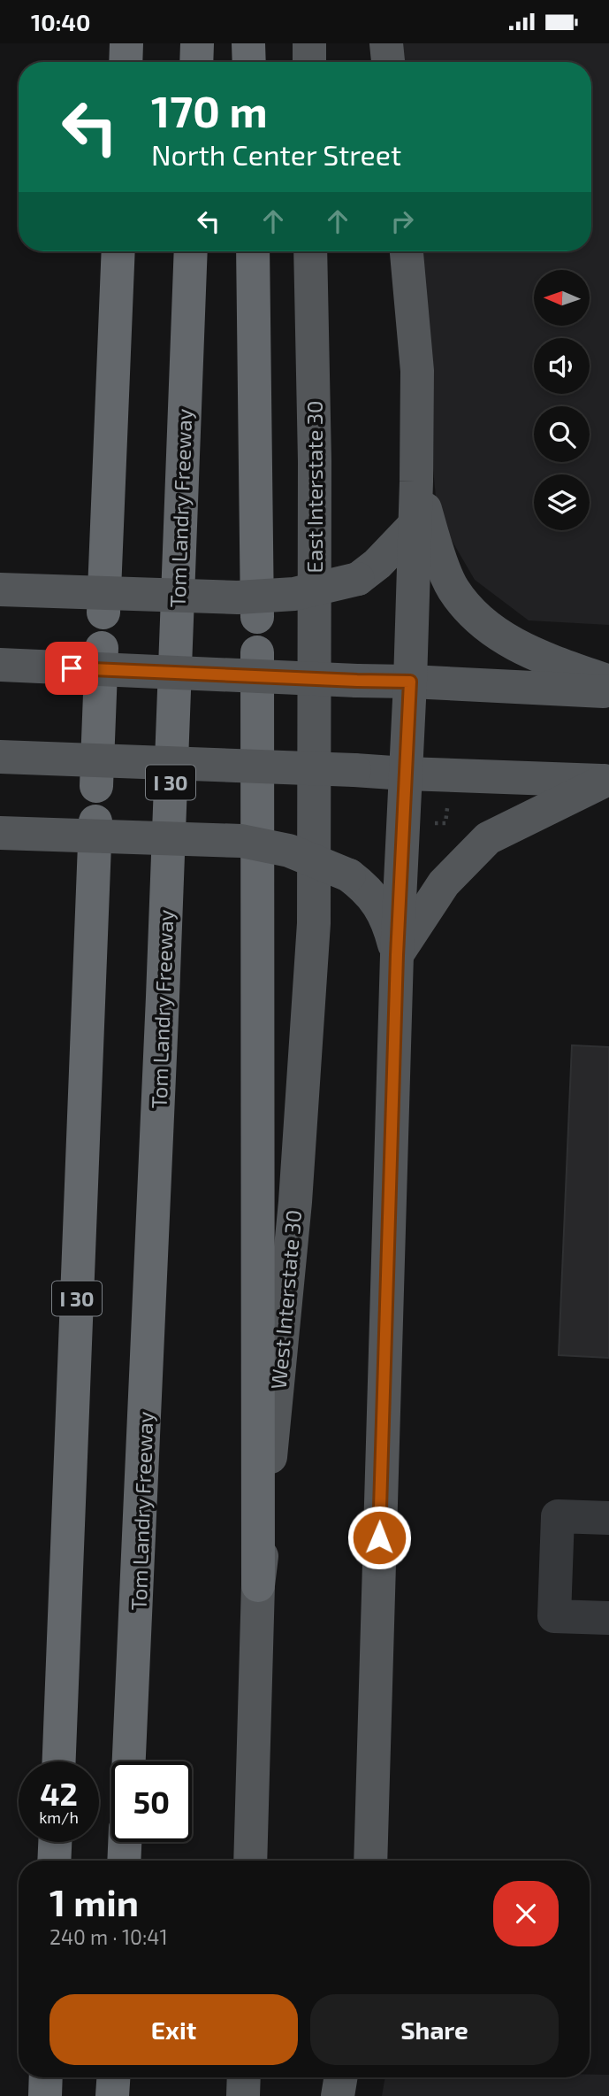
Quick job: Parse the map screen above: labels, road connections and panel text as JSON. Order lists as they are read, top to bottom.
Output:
{
  "streets": {
    "highway": ["Tom Landry Freeway", "I 30"],
    "main road": ["East Interstate 30", "West Interstate 30"]
  },
  "crossings": [
    ["East Interstate 30", "West Interstate 30"]
  ],
  "north": "left",
  "page": {
    "status": "10:40",
    "turn": ["170 m", "North Center Street"],
    "speed": "42 km/h",
    "limit": "50",
    "heading": ["1 min", "240 m · 10:41"],
    "buttons": ["Exit", "Share"]
  }
}
